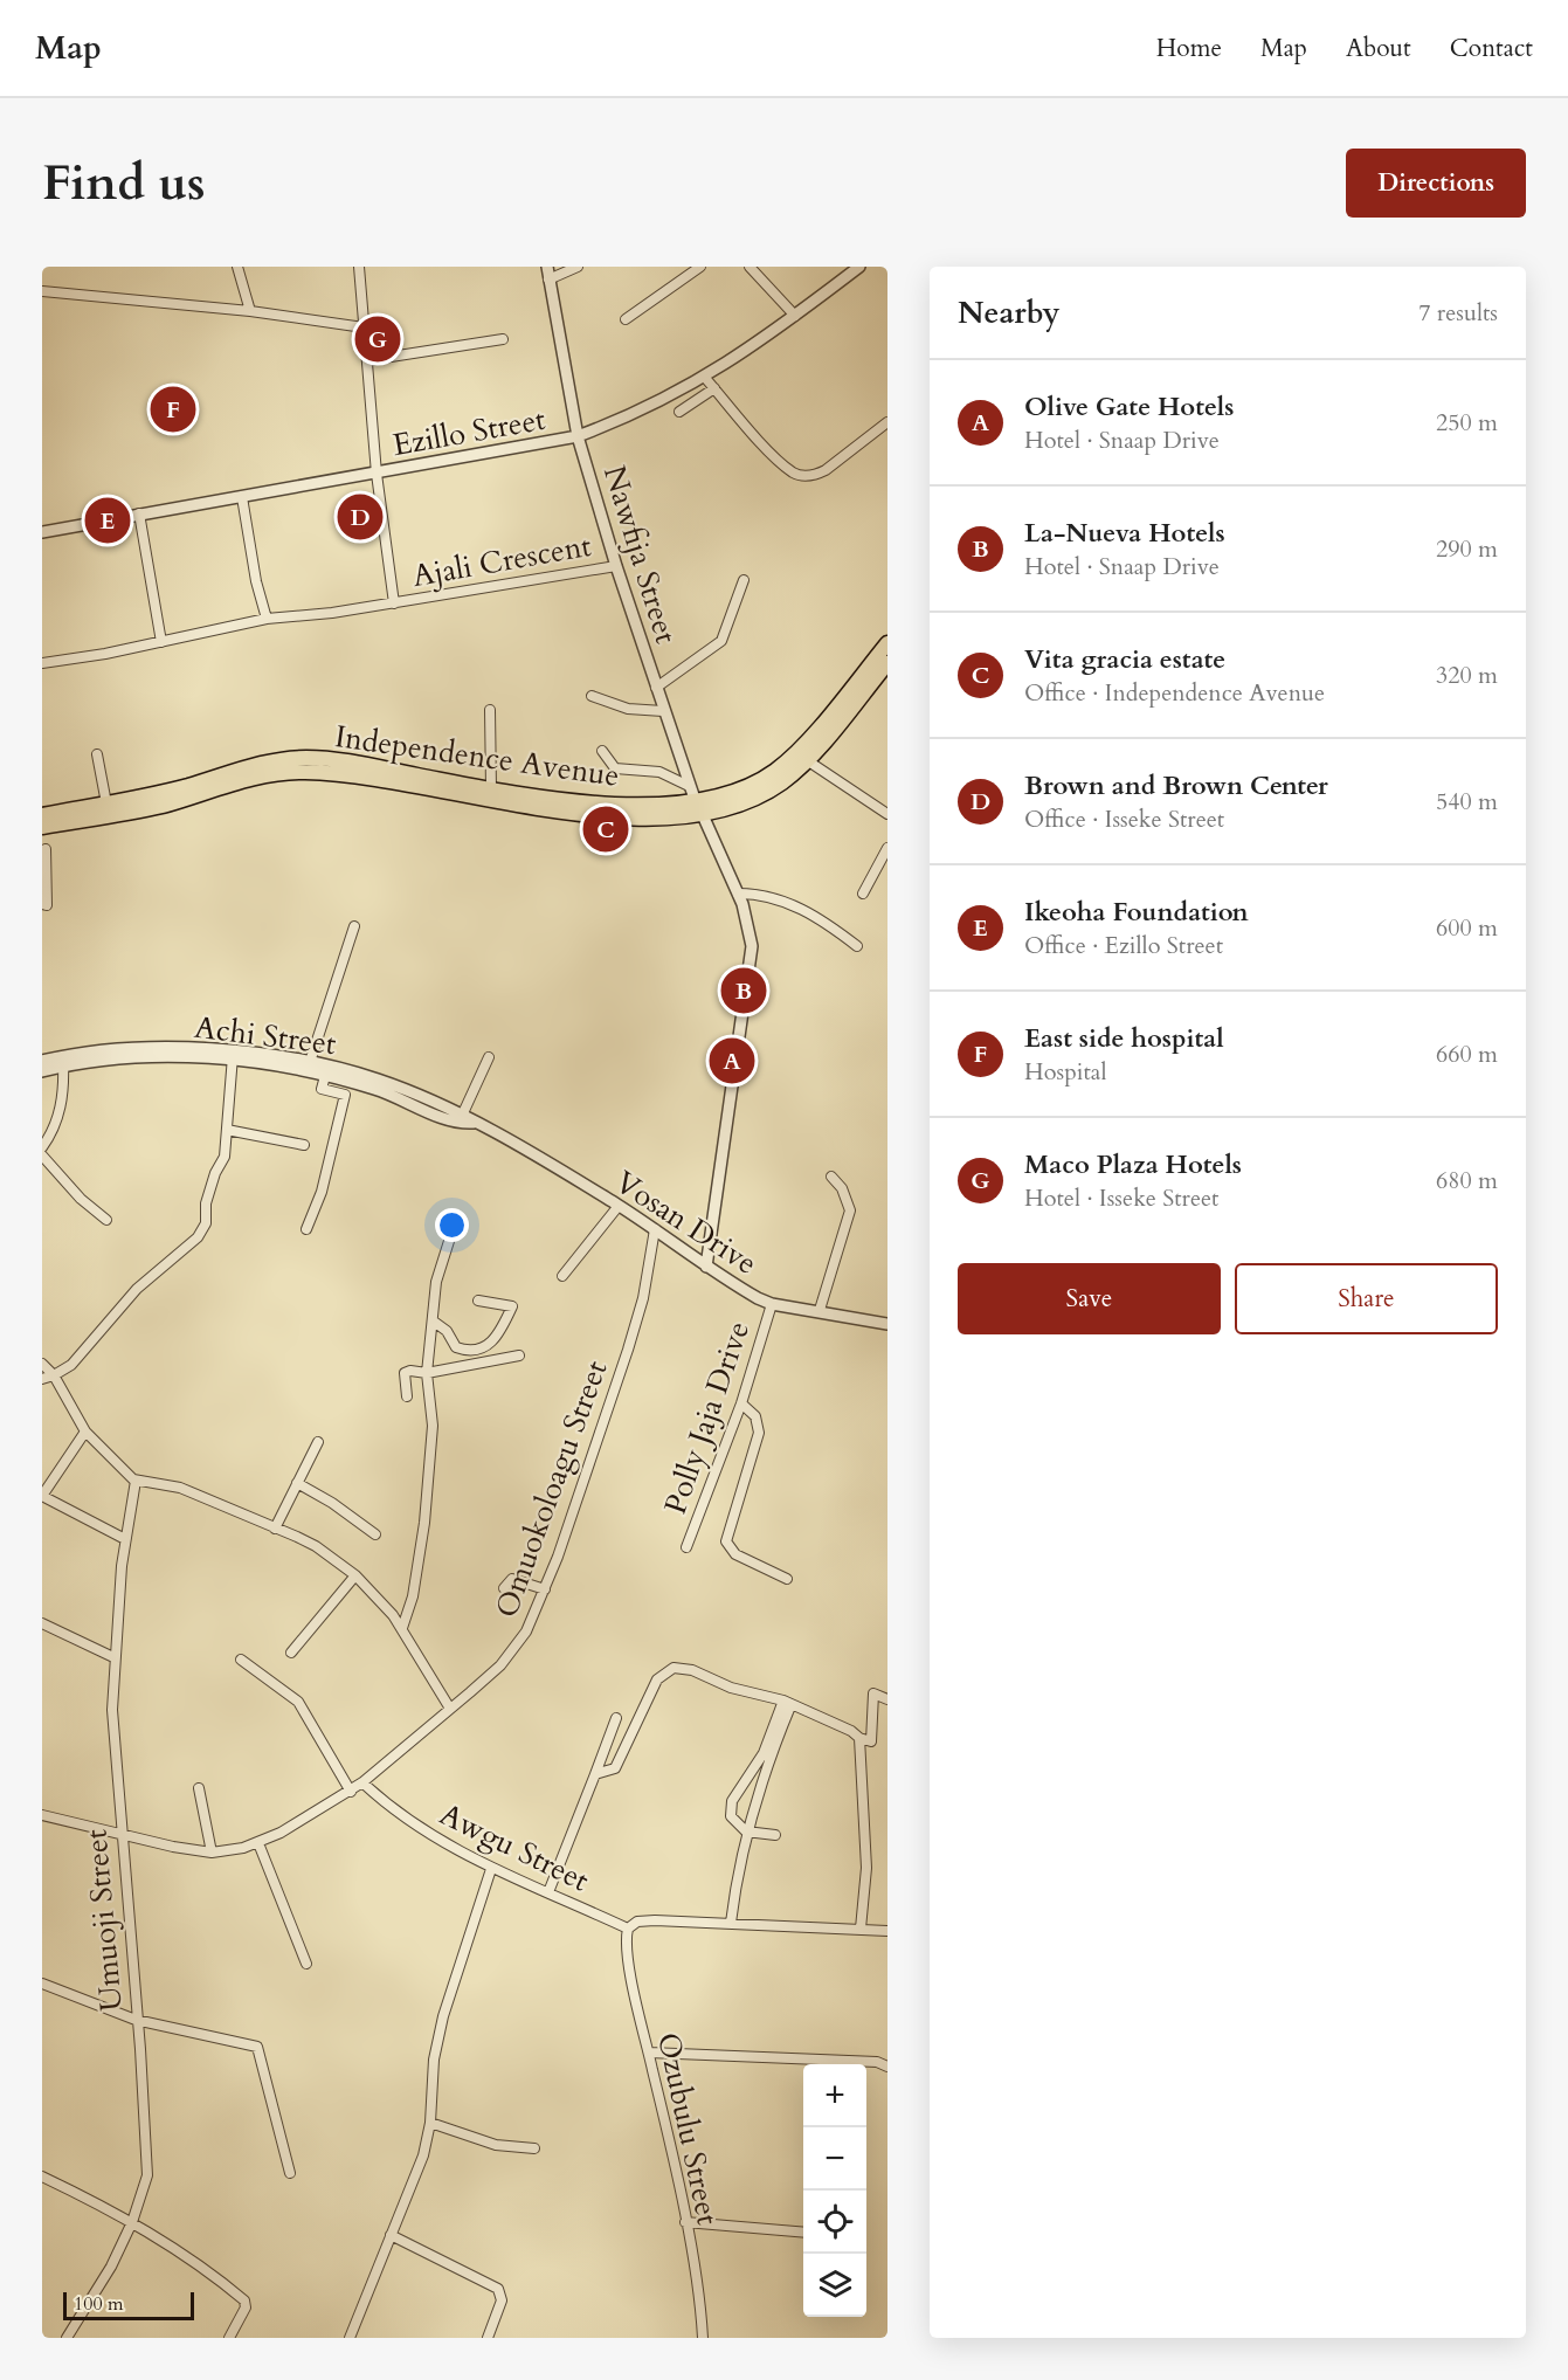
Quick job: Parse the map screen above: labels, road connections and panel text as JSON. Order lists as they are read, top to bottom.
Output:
{
  "streets": {
    "main road": ["Independence Avenue"],
    "street": [
      "Ezillo Street",
      "Nawfija Street",
      "Ajali Crescent",
      "Achi Street",
      "Vosan Drive",
      "Polly Jaja Drive",
      "Omuokoloagu Street",
      "Awgu Street",
      "Umuoji Street",
      "Ozubulu Street"
    ]
  },
  "crossings": [
    ["Ezillo Street", "Nawfija Street"],
    ["Nawfija Street", "Ajali Crescent"],
    ["Nawfija Street", "Independence Avenue"],
    ["Nawfija Street", "Vosan Drive"],
    ["Achi Street", "Vosan Drive"],
    ["Vosan Drive", "Polly Jaja Drive"],
    ["Vosan Drive", "Omuokoloagu Street"],
    ["Omuokoloagu Street", "Awgu Street"],
    ["Awgu Street", "Ozubulu Street"]
  ],
  "scale_bar": "100 m",
  "page": {
    "header": "Map",
    "nav": [
      "Home",
      "Map",
      "About",
      "Contact"
    ],
    "buttons": [
      "Directions",
      ["Save", "Share"]
    ],
    "title": "Find us",
    "heading": ["Nearby", "7 results"],
    "pins": [
      "G",
      "F",
      "D",
      "E",
      "C",
      "B",
      "A"
    ],
    "list": [
      {
        "mark": "A",
        "name": "Olive Gate Hotels",
        "note": "Hotel · Snaap Drive",
        "value": "250 m"
      },
      {
        "mark": "B",
        "name": "La-Nueva Hotels",
        "note": "Hotel · Snaap Drive",
        "value": "290 m"
      },
      {
        "mark": "C",
        "name": "Vita gracia estate",
        "note": "Office · Independence Avenue",
        "value": "320 m"
      },
      {
        "mark": "D",
        "name": "Brown and Brown Center",
        "note": "Office · Isseke Street",
        "value": "540 m"
      },
      {
        "mark": "E",
        "name": "Ikeoha Foundation",
        "note": "Office · Ezillo Street",
        "value": "600 m"
      },
      {
        "mark": "F",
        "name": "East side hospital",
        "note": "Hospital",
        "value": "660 m"
      },
      {
        "mark": "G",
        "name": "Maco Plaza Hotels",
        "note": "Hotel · Isseke Street",
        "value": "680 m"
      }
    ],
    "map_buttons": ["+", "−"],
    "scale": "100 m"
  }
}
